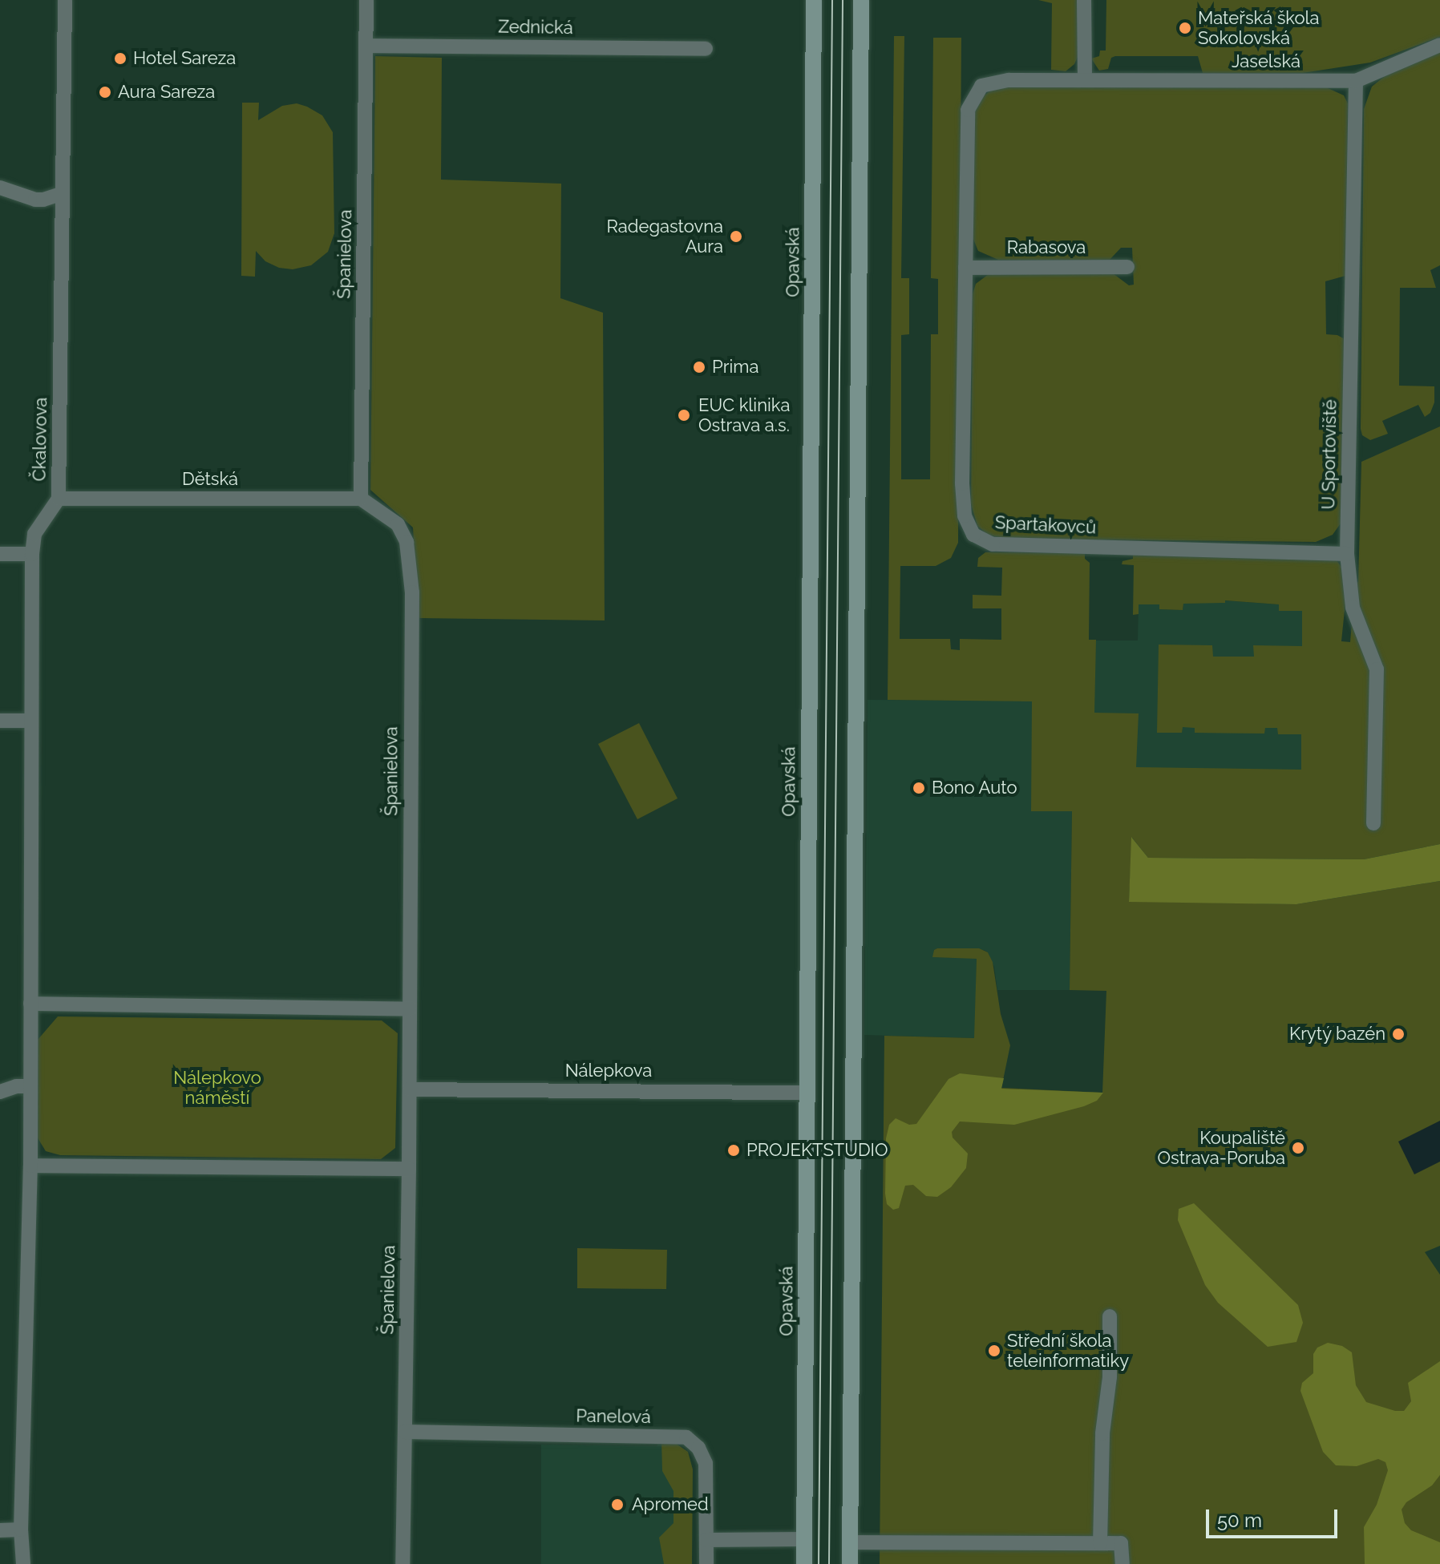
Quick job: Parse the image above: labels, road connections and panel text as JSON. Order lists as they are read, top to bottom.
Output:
{
  "streets": {
    "main road": ["Opavská"],
    "street": [
      "Zednická",
      "Jaselská",
      "Rabasova",
      "Španielova",
      "Čkalovova",
      "U Sportoviště",
      "Dětská",
      "Spartakovců",
      "Nálepkova",
      "Panelová"
    ]
  },
  "crossings": [
    ["Zednická", "Španielova"],
    ["Jaselská", "Rabasova"],
    ["Jaselská", "U Sportoviště"],
    ["Jaselská", "Spartakovců"],
    ["Rabasova", "Spartakovců"],
    ["Španielova", "Dětská"],
    ["Španielova", "Nálepkova"],
    ["Španielova", "Panelová"],
    ["Opavská", "Nálepkova"],
    ["Čkalovova", "Dětská"],
    ["U Sportoviště", "Spartakovců"]
  ],
  "parks": ["Nálepkovo náměstí"],
  "places": [
    "Mateřská škola Sokolovská",
    "Hotel Sareza",
    "Aura Sareza",
    "Radegastovna Aura",
    "Prima",
    "EUC klinika Ostrava a.s.",
    "Bono Auto",
    "Krytý bazén",
    "Koupaliště Ostrava-Poruba",
    "PROJEKTSTUDIO",
    "Střední škola teleinformatiky",
    "Apromed"
  ],
  "scale_bar": "50 m"
}
